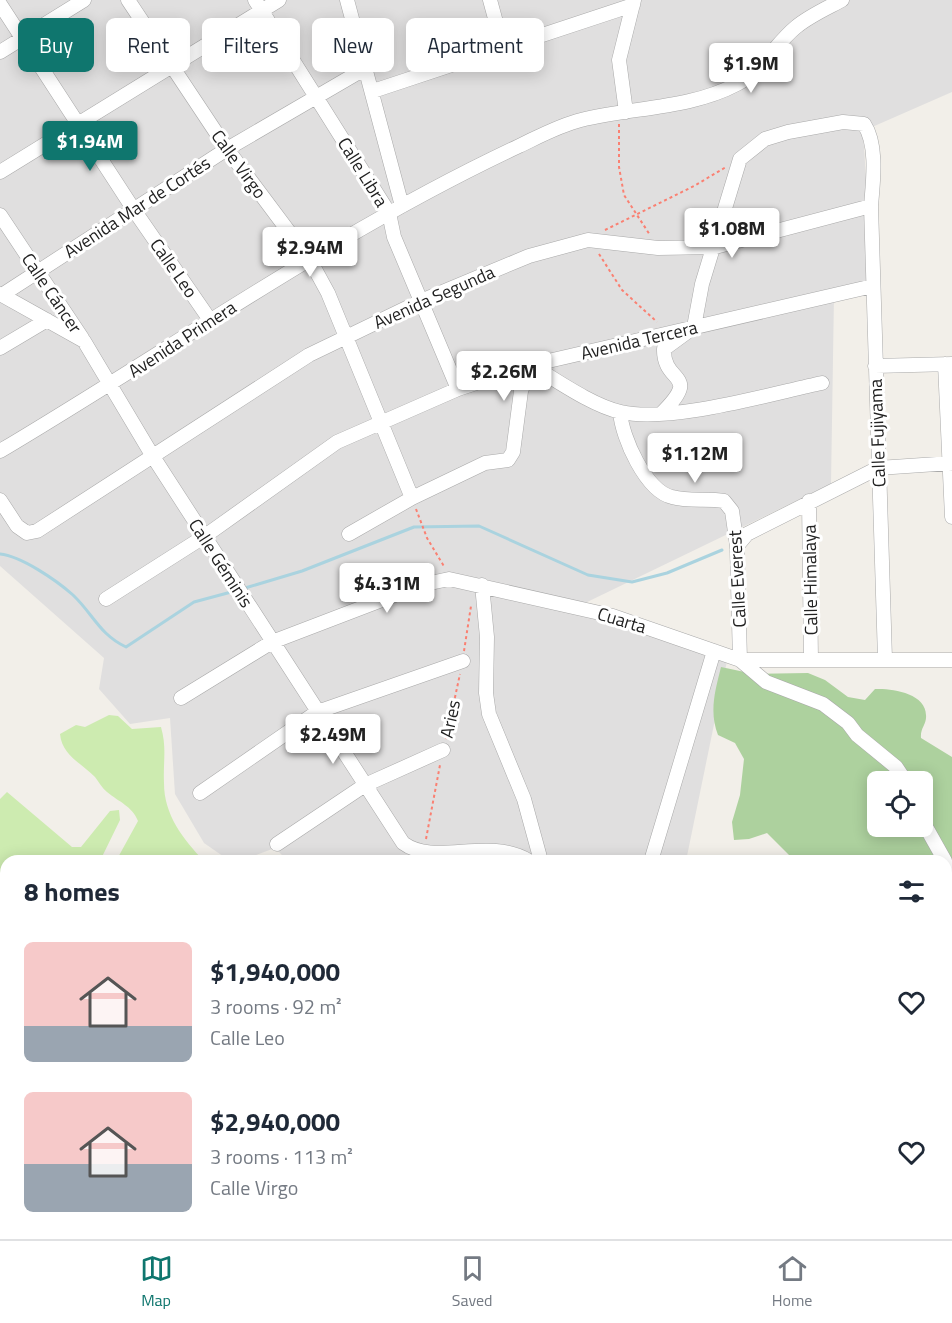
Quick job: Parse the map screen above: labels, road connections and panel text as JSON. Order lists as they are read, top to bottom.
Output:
{
  "streets": {
    "street": [
      "Calle Virgo",
      "Calle Libra",
      "Avenida Mar de Cortés",
      "Calle Leo",
      "Calle Cáncer",
      "Avenida Segunda",
      "Avenida Primera",
      "Avenida Tercera",
      "Calle Fujiyama",
      "Calle Géminis",
      "Calle Everest",
      "Calle Himalaya",
      "Cuarta"
    ],
    "path": ["Aries"]
  },
  "crossings": [
    ["Calle Virgo", "Avenida Mar de Cortés"],
    ["Calle Virgo", "Avenida Segunda"],
    ["Calle Virgo", "Avenida Primera"],
    ["Calle Virgo", "Avenida Tercera"],
    ["Calle Libra", "Avenida Mar de Cortés"],
    ["Calle Libra", "Avenida Segunda"],
    ["Calle Libra", "Avenida Primera"],
    ["Calle Libra", "Avenida Tercera"],
    ["Avenida Mar de Cortés", "Calle Leo"],
    ["Avenida Mar de Cortés", "Calle Cáncer"],
    ["Avenida Mar de Cortés", "Calle Géminis"],
    ["Calle Leo", "Avenida Primera"],
    ["Calle Cáncer", "Calle Géminis"],
    ["Avenida Segunda", "Calle Fujiyama"],
    ["Avenida Segunda", "Calle Géminis"],
    ["Avenida Primera", "Calle Géminis"],
    ["Avenida Tercera", "Calle Fujiyama"],
    ["Avenida Tercera", "Calle Géminis"],
    ["Calle Géminis", "Aries"],
    ["Calle Everest", "Cuarta"]
  ],
  "page": {
    "chip": [
      "Buy",
      "Rent",
      "Filters",
      "New",
      "Apartment"
    ],
    "price": [
      "$1.9M",
      "$1.94M",
      "$1.08M",
      "$2.94M",
      "$2.26M",
      "$1.12M",
      "$4.31M",
      "$2.49M"
    ],
    "heading": "8 homes",
    "list": [
      {
        "name": "$1,940,000",
        "note": "3 rooms · 92 m² · Calle Leo"
      },
      {
        "name": "$2,940,000",
        "note": "3 rooms · 113 m² · Calle Virgo"
      }
    ],
    "tabs": ["Map", "Saved", "Home"]
  }
}
